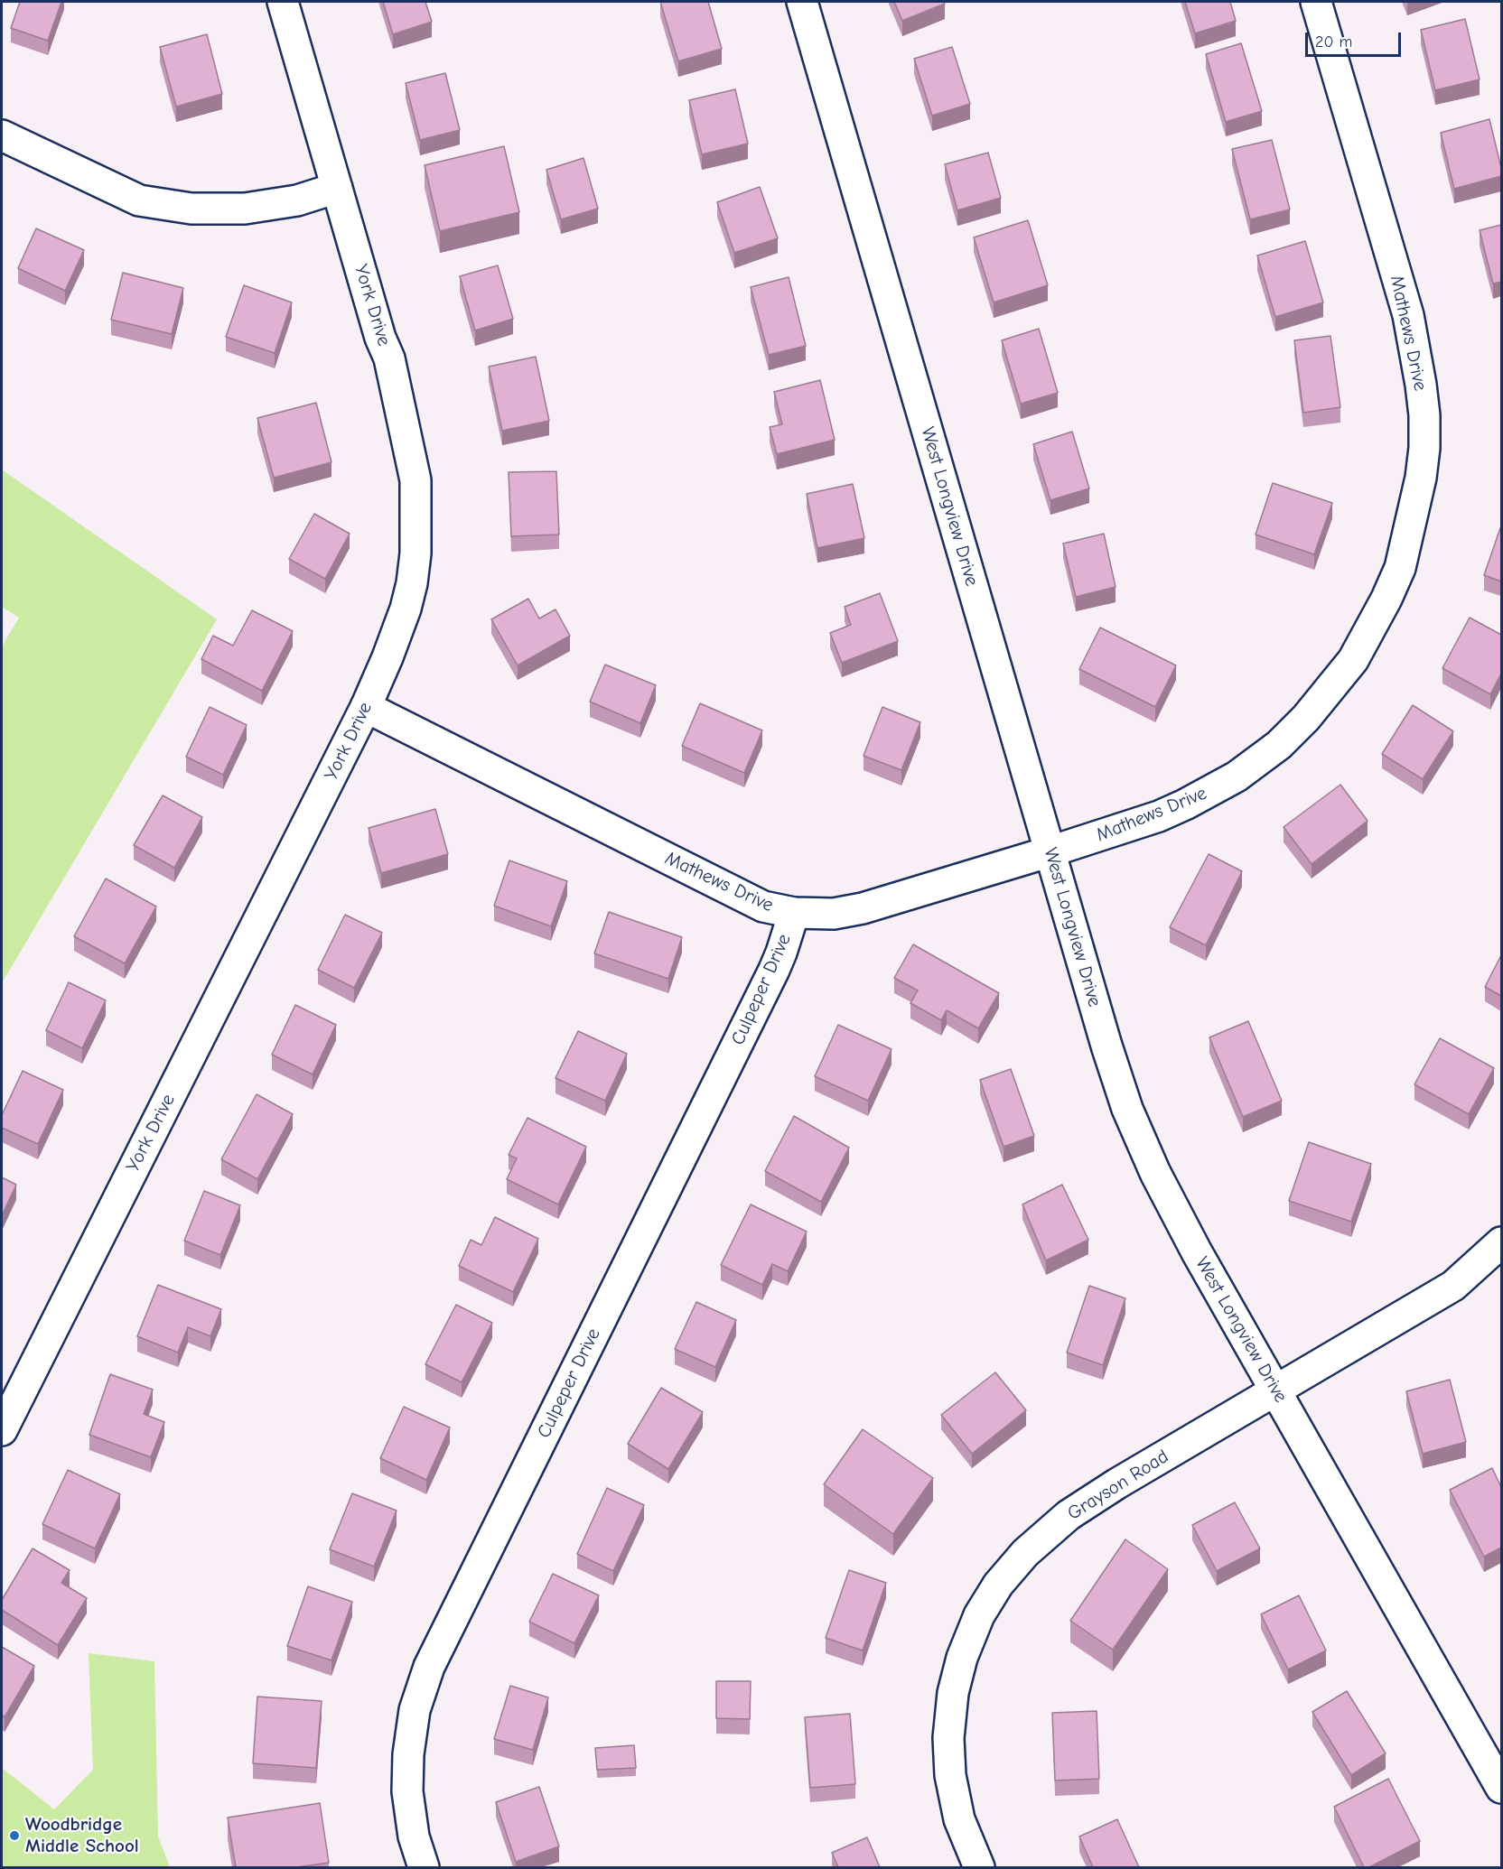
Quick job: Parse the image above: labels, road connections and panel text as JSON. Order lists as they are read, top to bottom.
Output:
{
  "streets": {
    "street": [
      "York Drive",
      "Mathews Drive",
      "West Longview Drive",
      "Culpeper Drive",
      "Grayson Road"
    ]
  },
  "crossings": [
    ["York Drive", "Mathews Drive"],
    ["Mathews Drive", "West Longview Drive"],
    ["Mathews Drive", "Culpeper Drive"],
    ["West Longview Drive", "Grayson Road"]
  ],
  "places": ["Woodbridge Middle School"],
  "scale_bar": "20 m"
}
